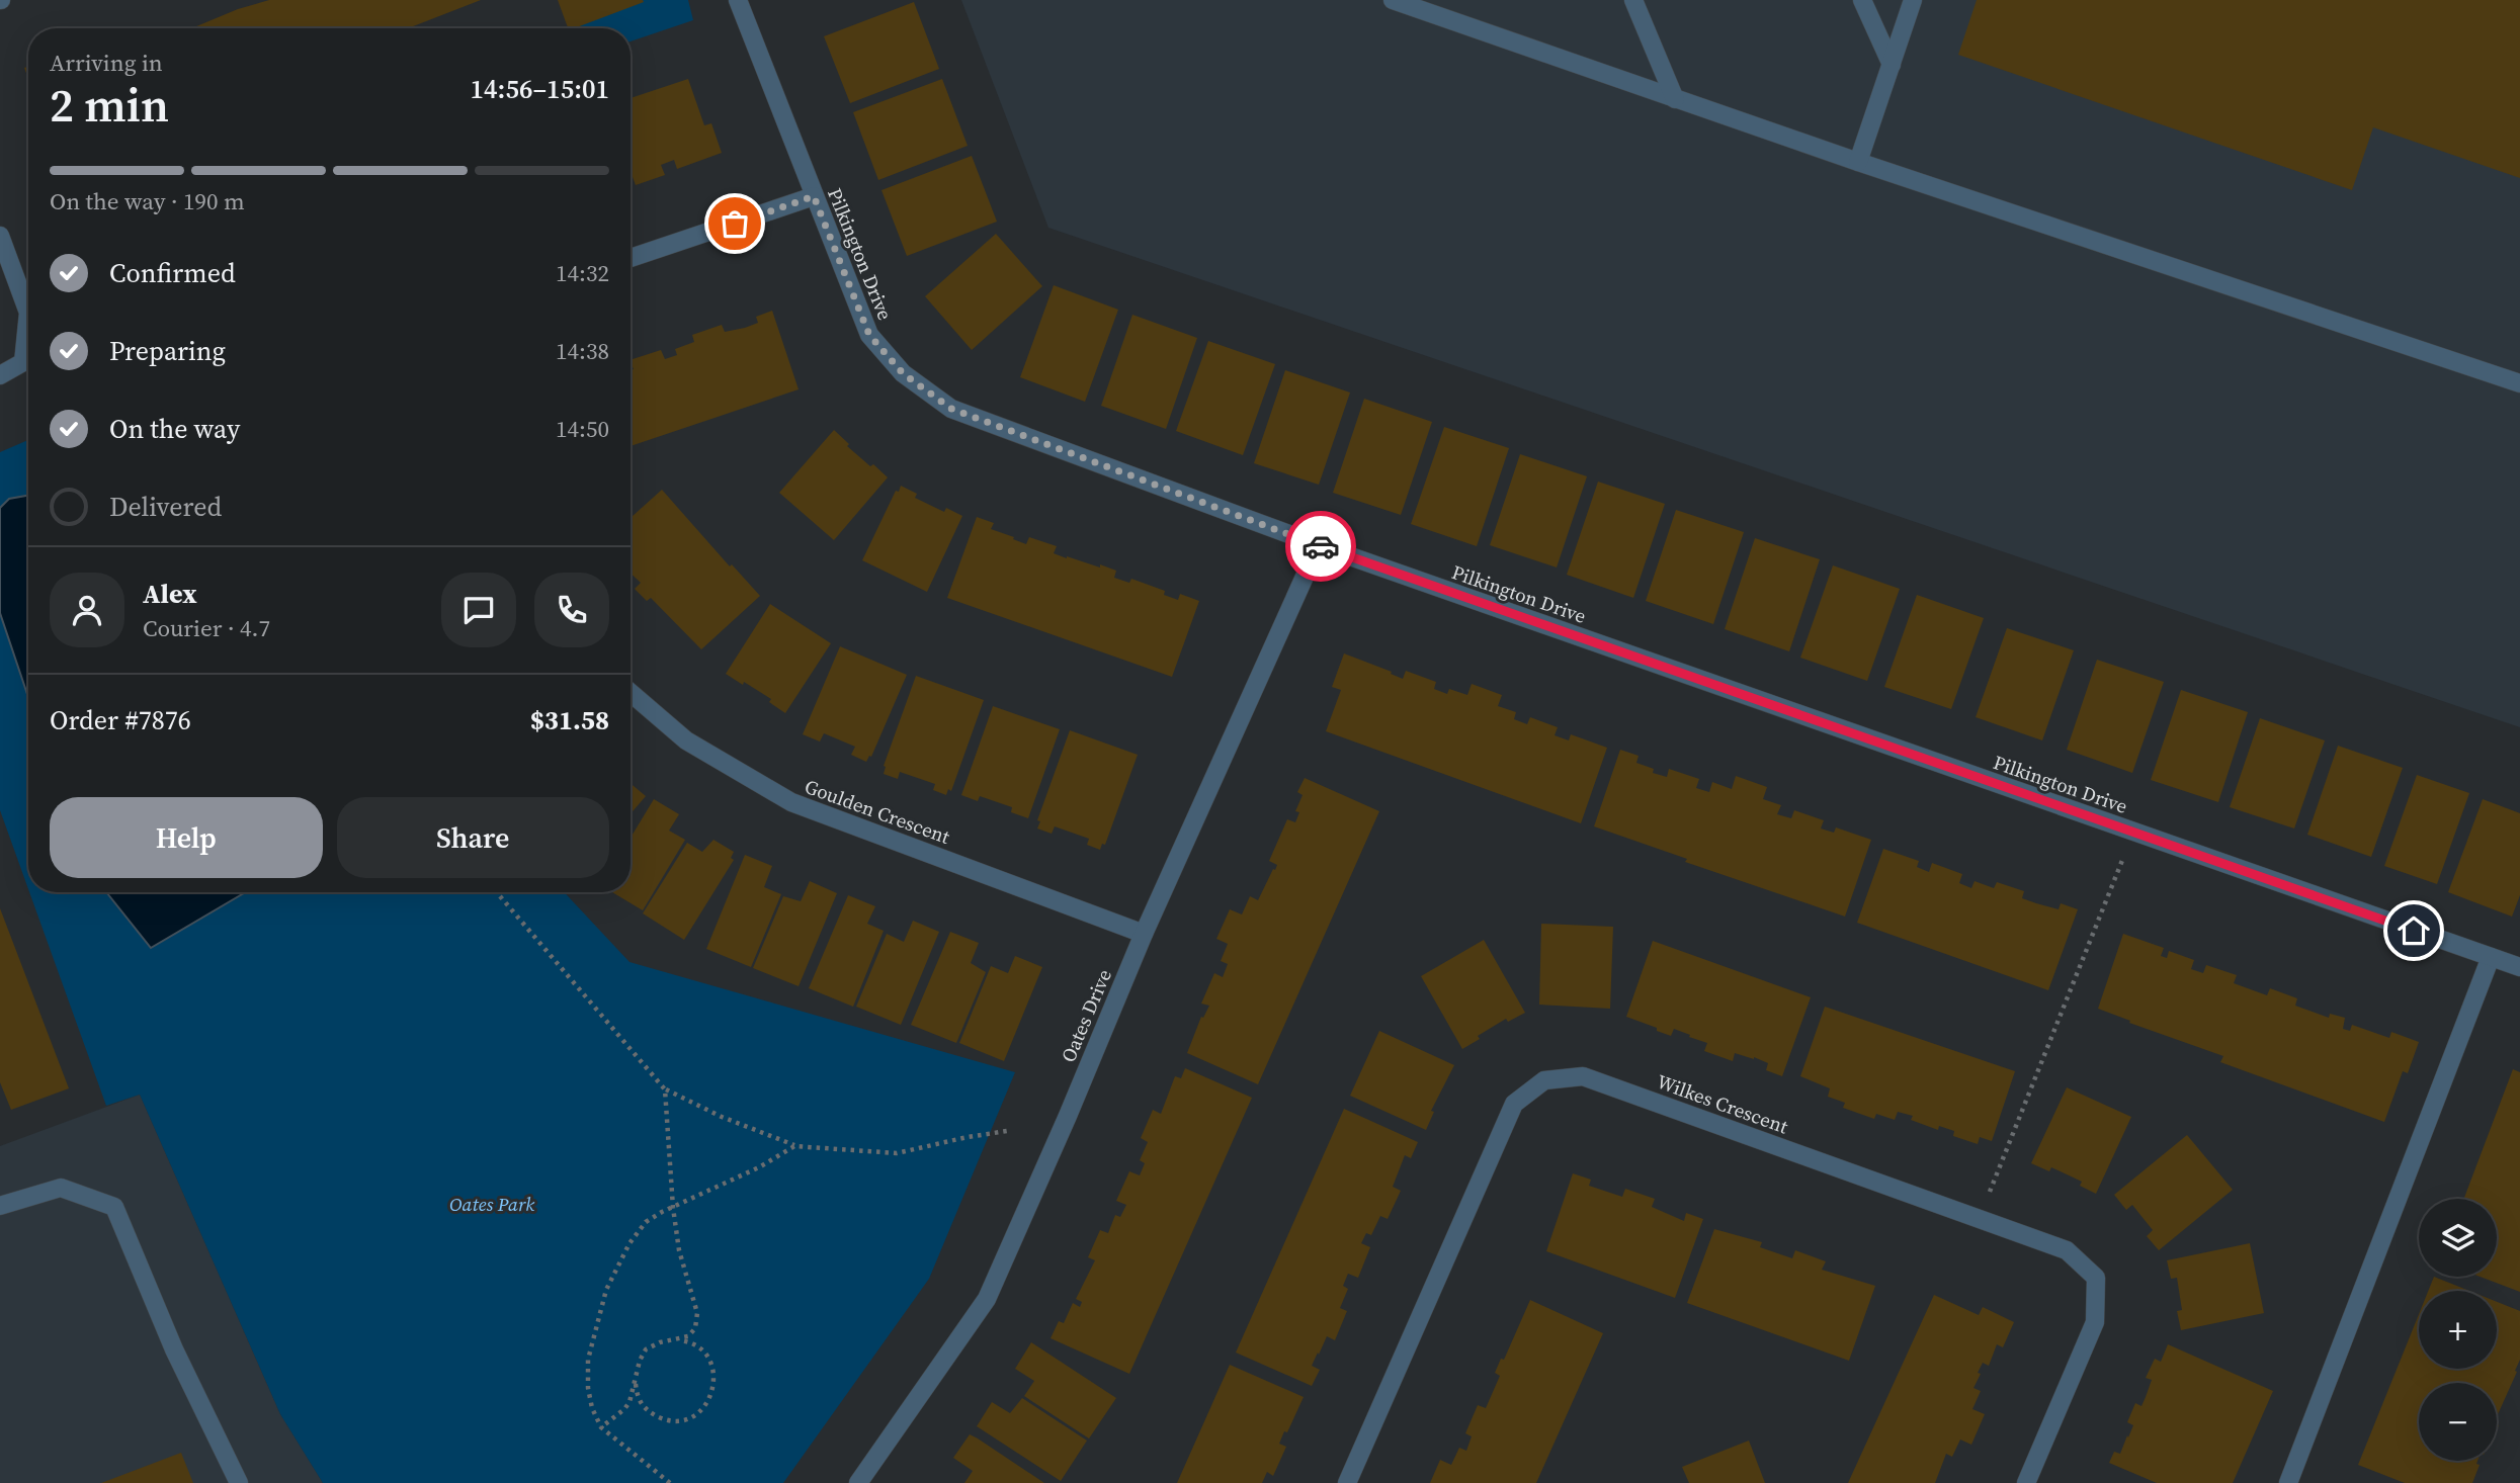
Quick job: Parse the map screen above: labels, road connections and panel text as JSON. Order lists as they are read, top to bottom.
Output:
{
  "streets": {
    "street": [
      "Pilkington Drive",
      "Goulden Crescent",
      "Oates Drive",
      "Wilkes Crescent"
    ]
  },
  "crossings": [
    ["Pilkington Drive", "Oates Drive"],
    ["Goulden Crescent", "Oates Drive"]
  ],
  "parks": ["Oates Park"],
  "page": {
    "heading": ["2 min", "Arriving in", "14:56–15:01"],
    "panel": [
      "Alex",
      "Courier · 4.7",
      "Order #7876",
      "$31.58"
    ],
    "bar": "On the way · 190 m",
    "list": [
      ["Confirmed", "14:32"],
      ["Preparing", "14:38"],
      ["On the way", "14:50"],
      "Delivered"
    ],
    "buttons": ["Help", "Share"],
    "map_buttons": ["+", "−"]
  }
}
